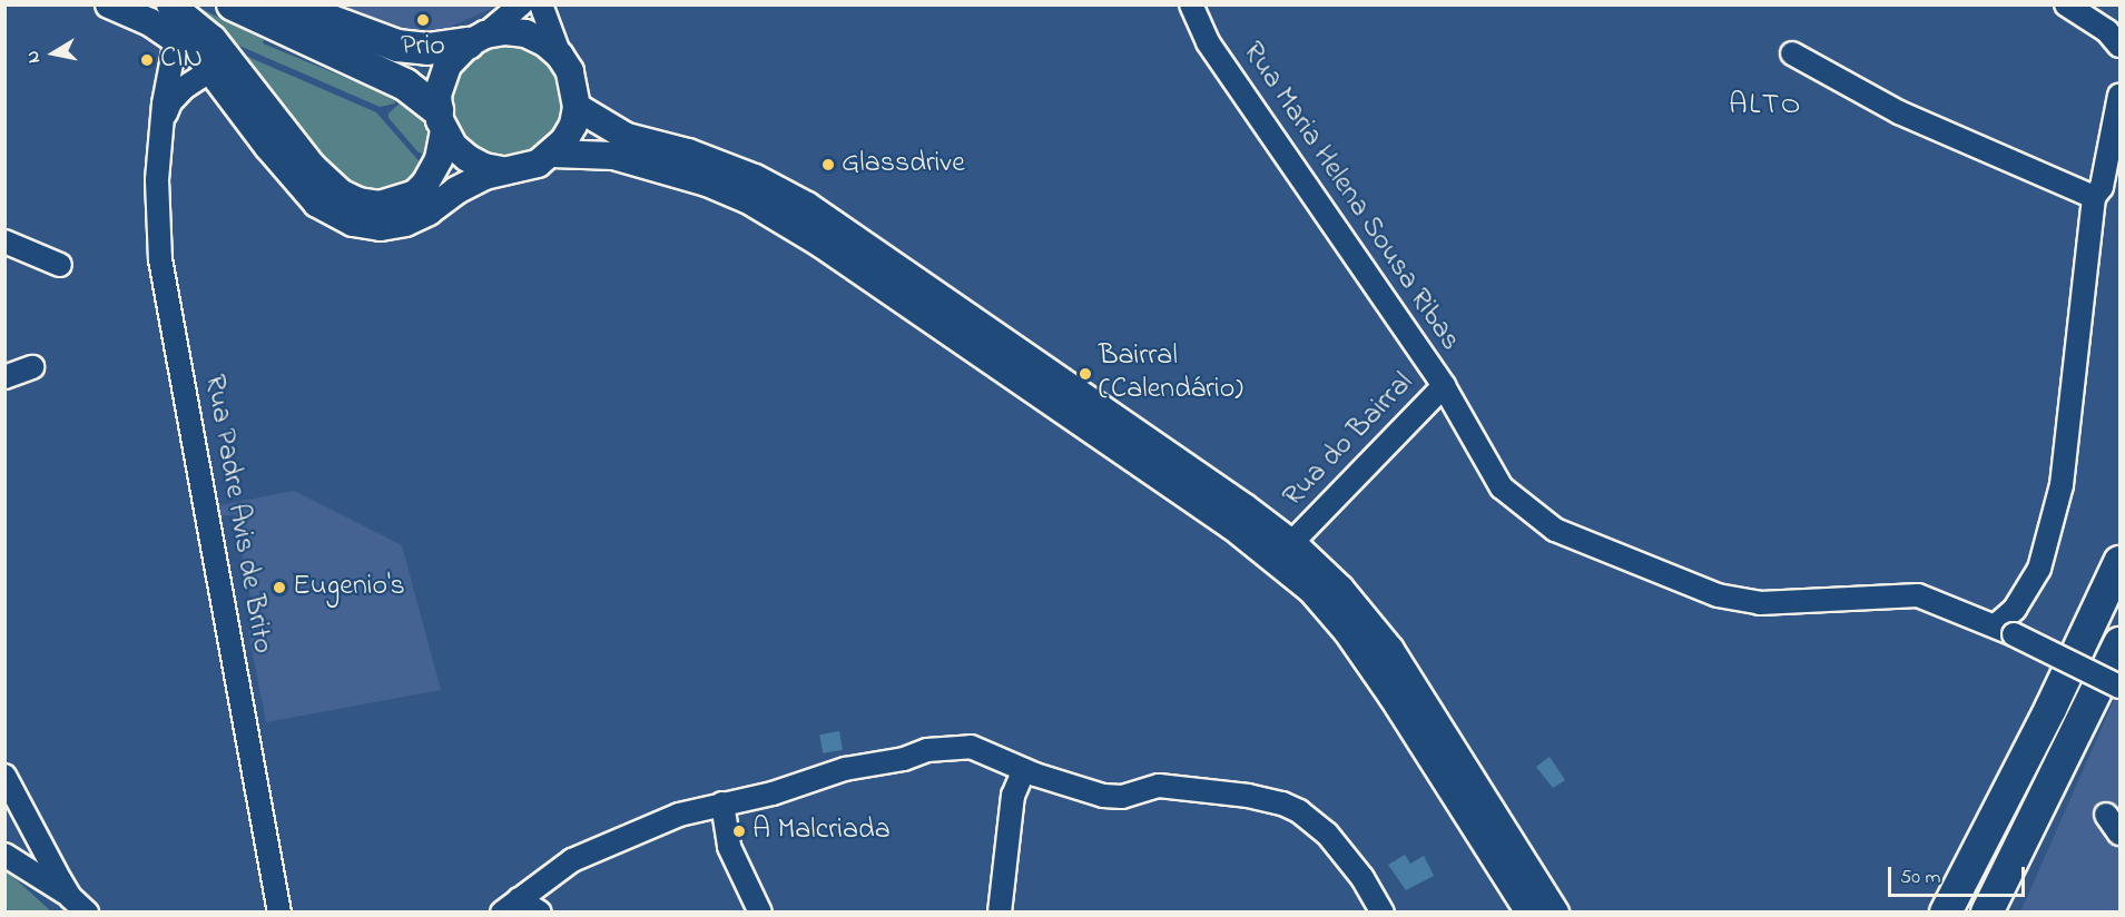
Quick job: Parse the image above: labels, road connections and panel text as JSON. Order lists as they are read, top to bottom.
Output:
{
  "streets": {
    "street": ["Rua Maria Helena Sousa Ribas", "Rua do Bairral", "Rua Padre Avis de Brito"]
  },
  "crossings": [
    ["Rua Maria Helena Sousa Ribas", "Rua do Bairral"]
  ],
  "districts": ["ALTO"],
  "places": [
    "Prio",
    "CIN",
    "Glassdrive",
    "Bairral (Calendário)",
    "Eugenio's",
    "A Malcriada"
  ],
  "scale_bar": "50 m",
  "north": "left"
}
